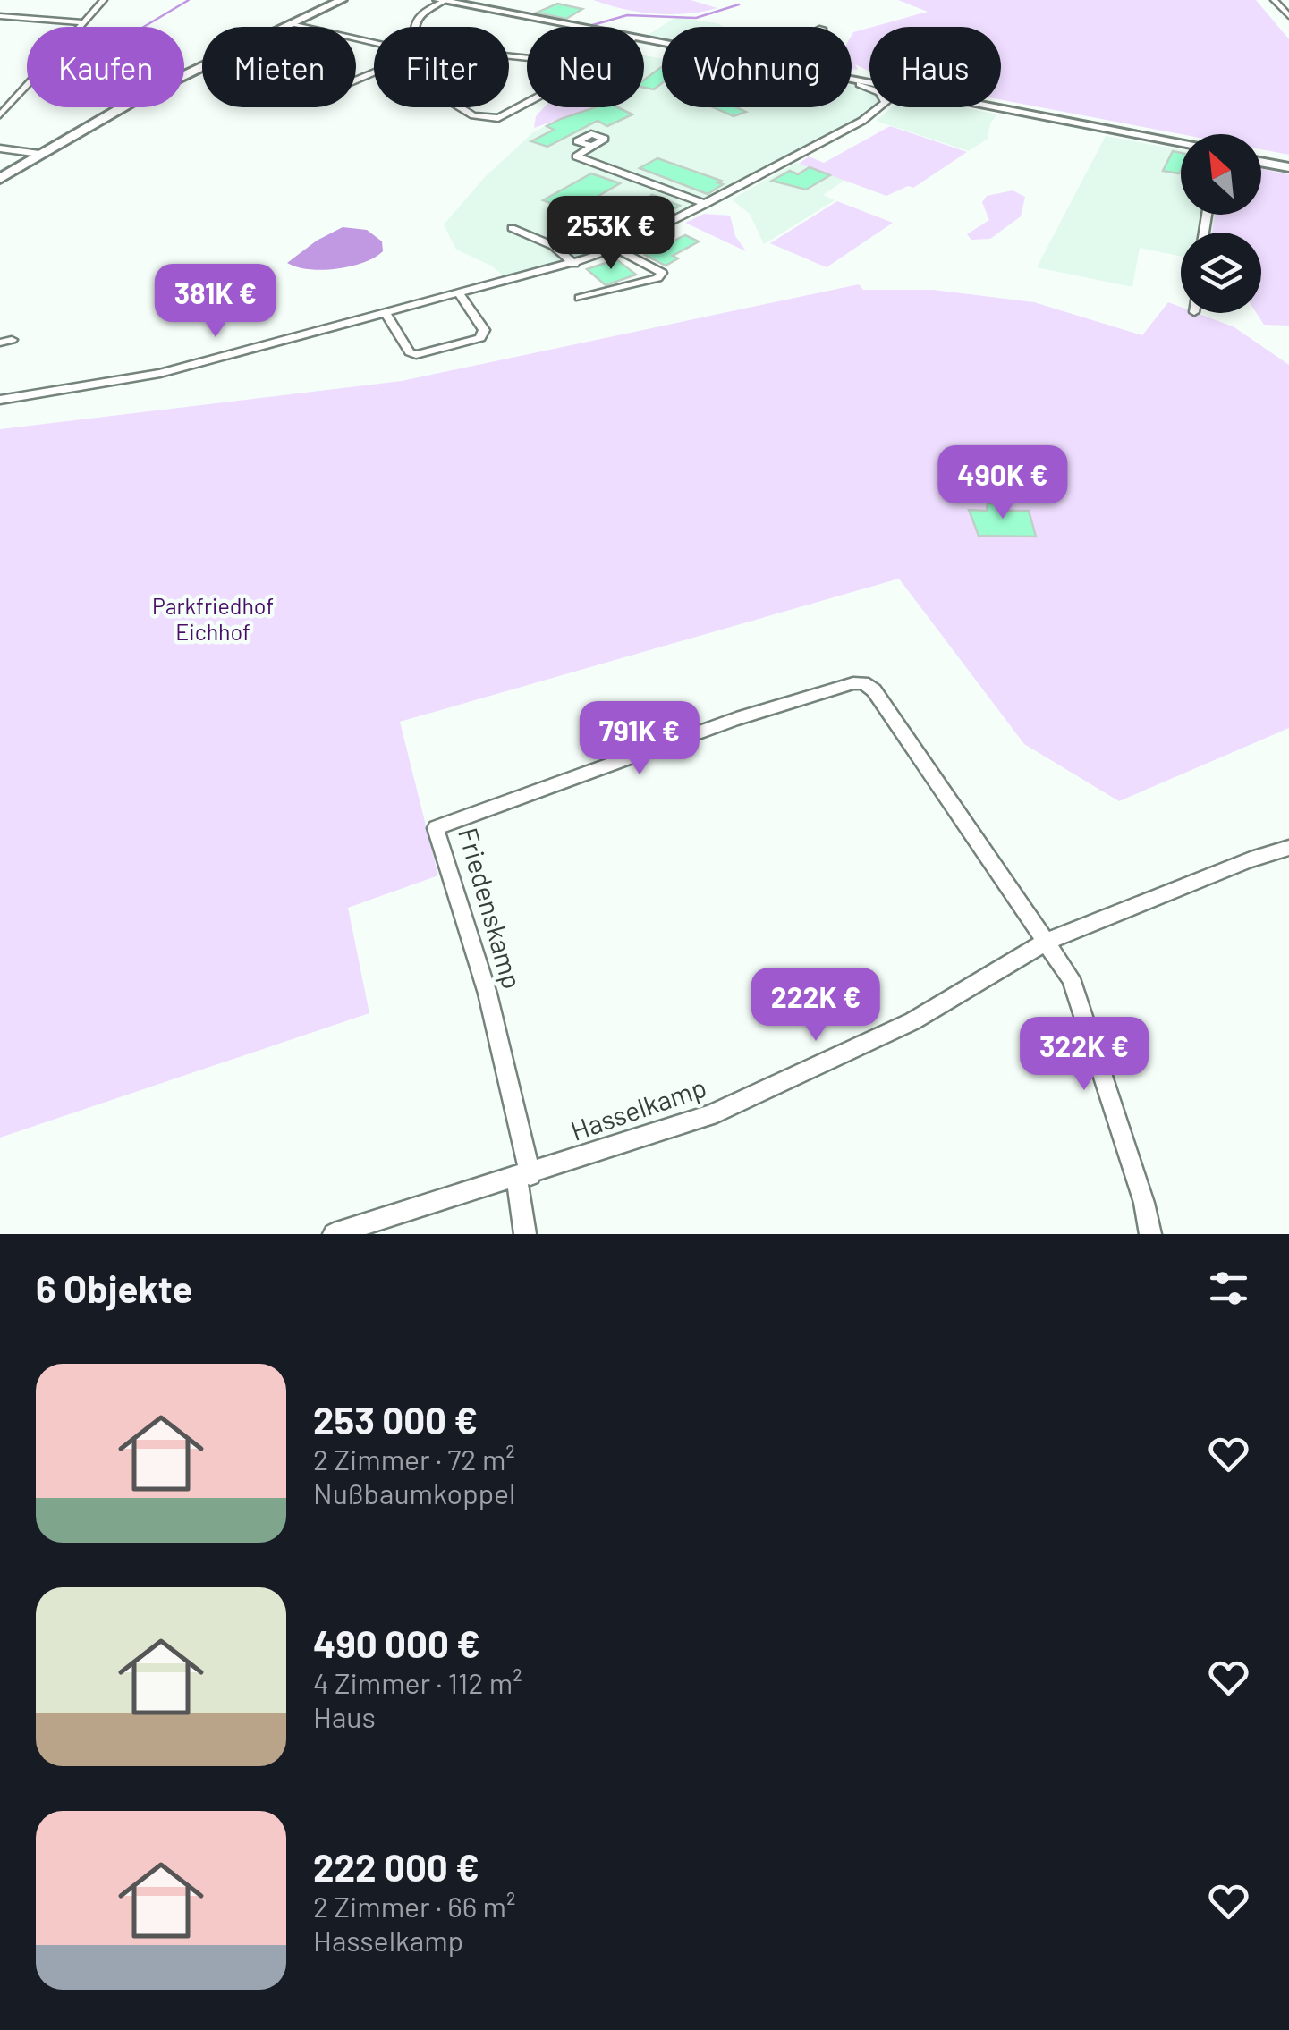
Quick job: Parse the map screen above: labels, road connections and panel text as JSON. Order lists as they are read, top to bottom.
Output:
{
  "streets": {
    "street": ["Friedenskamp", "Hasselkamp"]
  },
  "crossings": [
    ["Friedenskamp", "Hasselkamp"]
  ],
  "parks": ["Parkfriedhof Eichhof"],
  "north": "top left",
  "page": {
    "chip": [
      "Kaufen",
      "Mieten",
      "Filter",
      "Neu",
      "Wohnung",
      "Haus"
    ],
    "price": [
      "253K €",
      "381K €",
      "490K €",
      "791K €",
      "222K €",
      "322K €"
    ],
    "heading": "6 Objekte",
    "list": [
      {
        "name": "253 000 €",
        "note": "2 Zimmer · 72 m² · Nußbaumkoppel"
      },
      {
        "name": "490 000 €",
        "note": "4 Zimmer · 112 m² · Haus"
      },
      {
        "name": "222 000 €",
        "note": "2 Zimmer · 66 m² · Hasselkamp"
      }
    ]
  }
}
